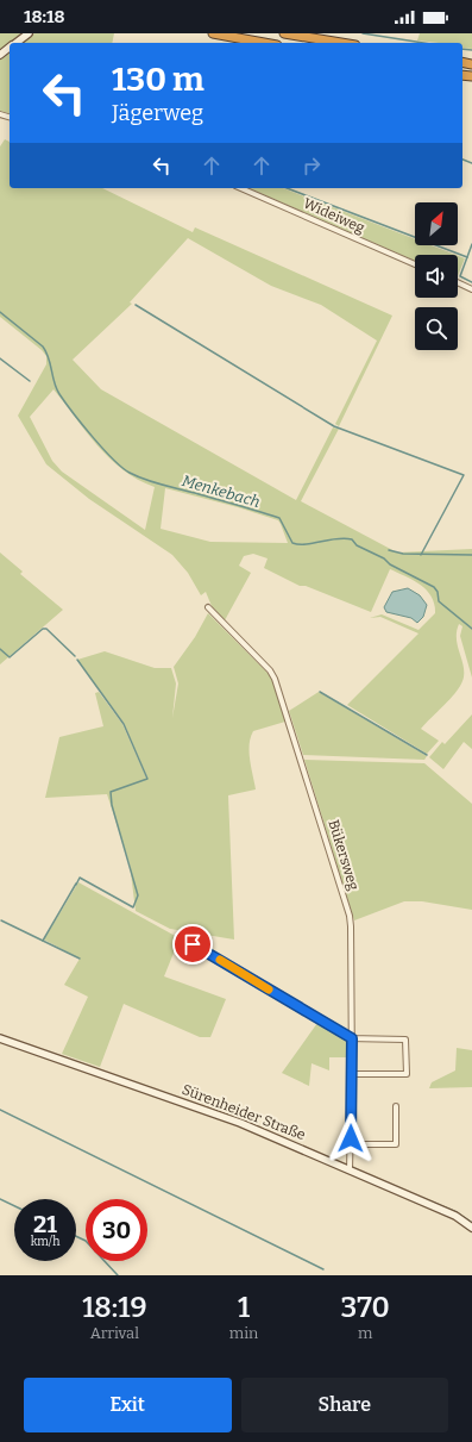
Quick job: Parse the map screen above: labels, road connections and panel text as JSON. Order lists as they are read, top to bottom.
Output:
{
  "streets": {
    "main road": ["Sürenheider Straße"],
    "street": ["Wideiweg", "Bükersweg"]
  },
  "crossings": [
    ["Bükersweg", "Sürenheider Straße"]
  ],
  "water": ["Menkebach"],
  "north": "top right",
  "page": {
    "status": "18:18",
    "turn": ["130 m", "Jägerweg"],
    "speed": "21 km/h",
    "limit": "30",
    "eta": [
      "18:19",
      "Arrival",
      "1",
      "min",
      "370",
      "m"
    ],
    "buttons": ["Exit", "Share"]
  }
}
